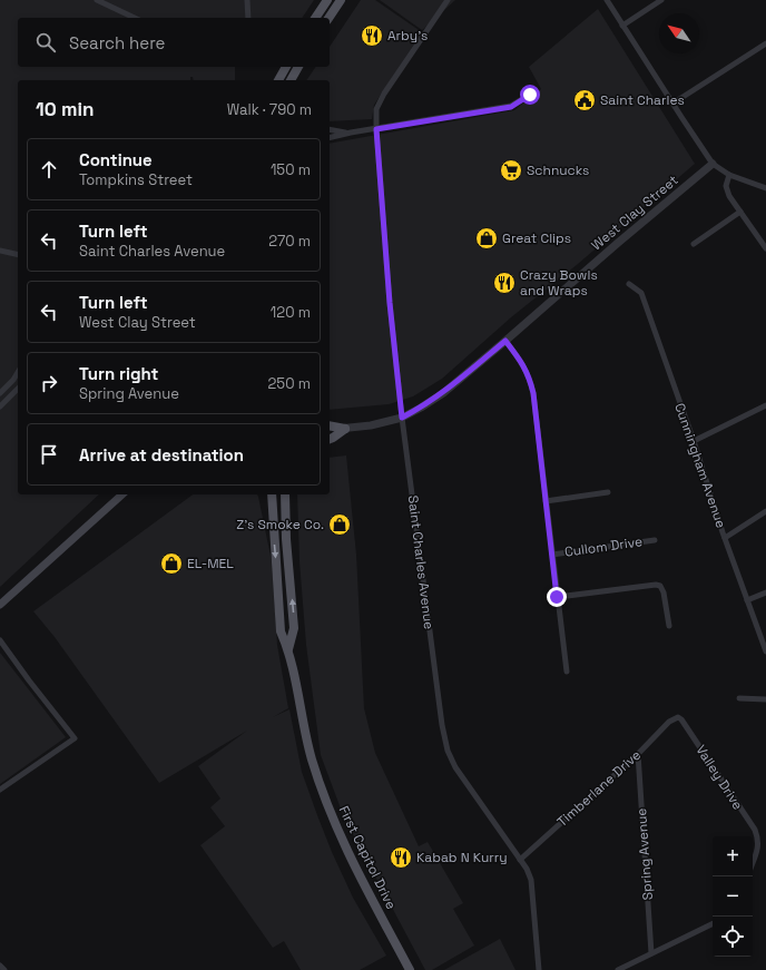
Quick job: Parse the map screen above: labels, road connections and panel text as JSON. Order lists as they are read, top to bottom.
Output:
{
  "streets": {
    "main road": ["First Capitol Drive"],
    "street": [
      "West Clay Street",
      "Cunningham Avenue",
      "Cullom Drive",
      "Saint Charles Avenue",
      "Valley Drive",
      "Timberlane Drive",
      "Spring Avenue"
    ]
  },
  "crossings": [
    ["West Clay Street", "Saint Charles Avenue"],
    ["Saint Charles Avenue", "Timberlane Drive"],
    ["Valley Drive", "Timberlane Drive"],
    ["Timberlane Drive", "Spring Avenue"]
  ],
  "places": {
    "restaurant": ["Arby's", "Crazy Bowls and Wraps", "Kabab N Kurry"],
    "public building": ["Saint Charles"],
    "supermarket": ["Schnucks"],
    "shop": ["Great Clips", "Z’s Smoke Co.", "EL-MEL"]
  },
  "north": "top left",
  "page": {
    "search": "Search here",
    "heading": ["10 min", "Walk · 790 m"],
    "list": [
      ["Continue", "Tompkins Street", "150 m"],
      ["Turn left", "Saint Charles Avenue", "270 m"],
      ["Turn left", "West Clay Street", "120 m"],
      ["Turn right", "Spring Avenue", "250 m"],
      "Arrive at destination"
    ],
    "map_buttons": ["+", "−"]
  }
}
